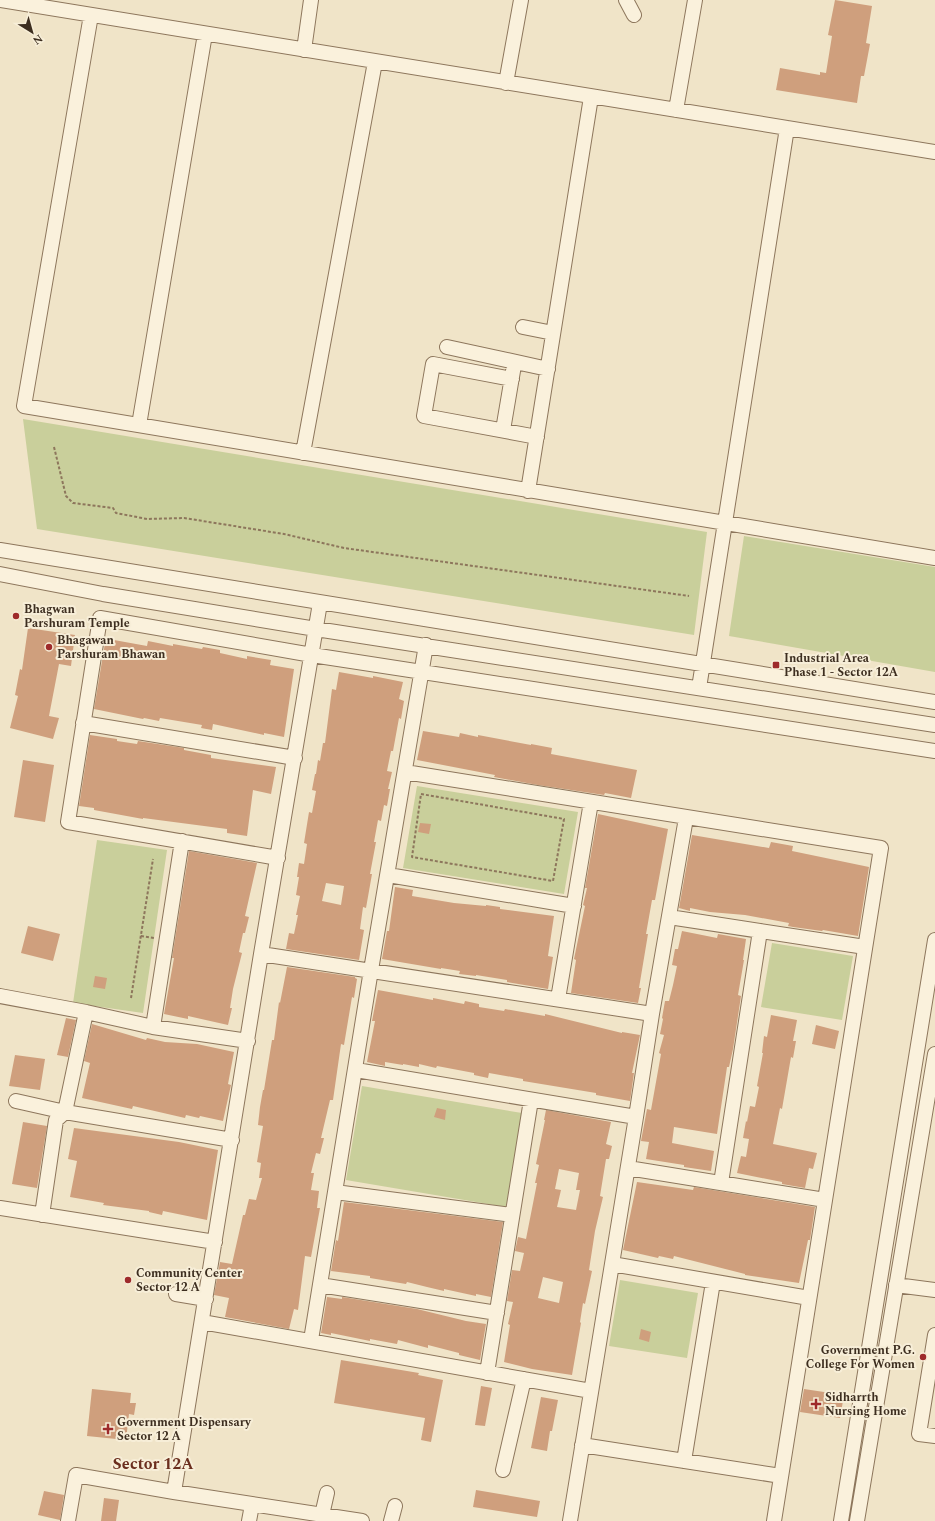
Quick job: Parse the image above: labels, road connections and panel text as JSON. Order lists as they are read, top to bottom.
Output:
{
  "districts": ["Sector 12A"],
  "places": {
    "other": [
      "Bhagwan Parshuram Temple",
      "Bhagawan Parshuram Bhawan",
      "Community Center Sector 12 A",
      "Government P.G. College For Women"
    ],
    "transit": ["Industrial Area Phase 1 - Sector 12A"],
    "health": ["Sidharrth Nursing Home", "Government Dispensary Sector 12 A"]
  },
  "north": "bottom right"
}
